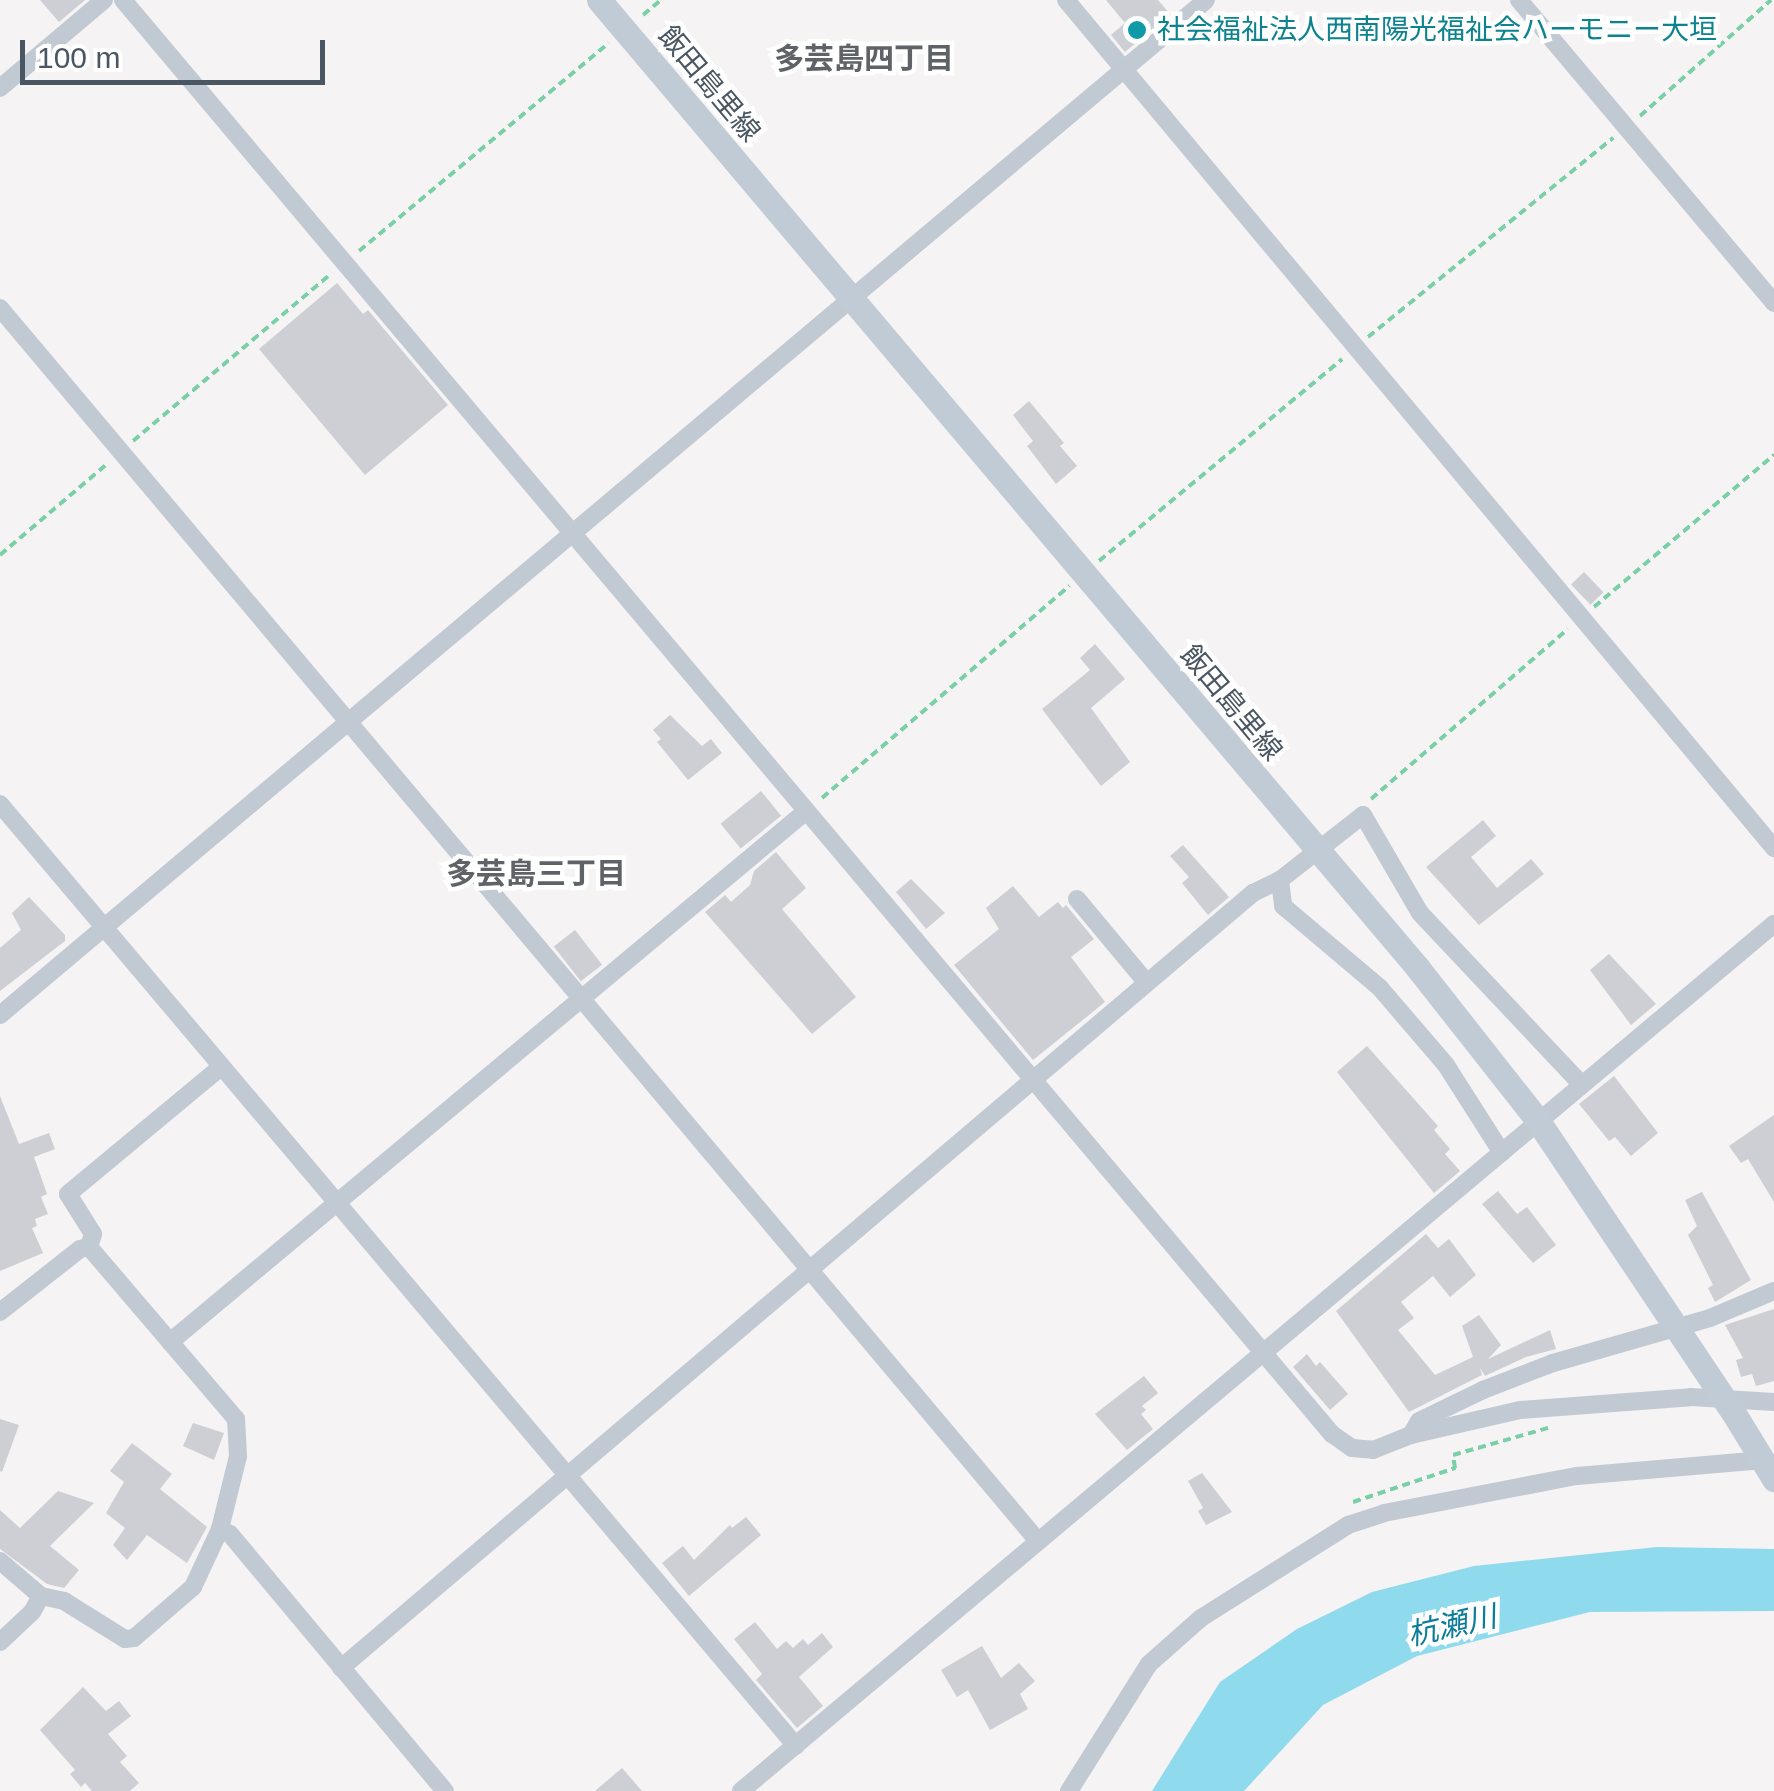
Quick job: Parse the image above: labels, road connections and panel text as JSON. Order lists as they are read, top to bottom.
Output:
{
  "streets": {
    "main road": ["飯田島里線"]
  },
  "districts": ["多芸島四丁目", "多芸島三丁目"],
  "water": ["杭瀬川"],
  "places": ["社会福祉法人西南陽光福祉会ハーモニー大垣"],
  "scale_bar": "100 m"
}
